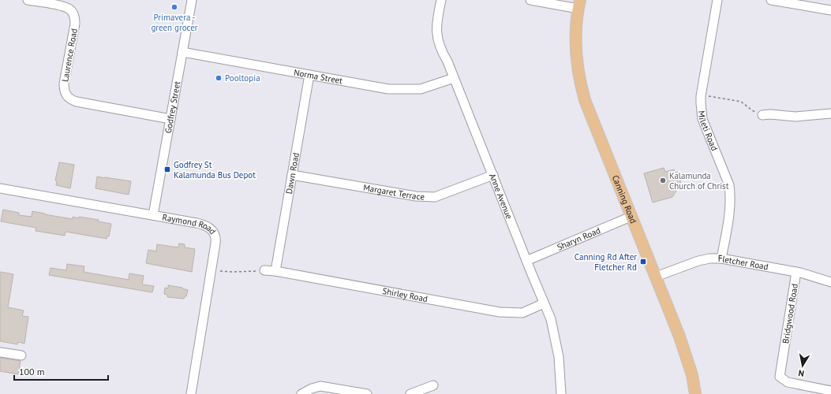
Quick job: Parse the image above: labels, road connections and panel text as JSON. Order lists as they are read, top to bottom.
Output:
{
  "streets": {
    "main road": ["Canning Road"],
    "street": [
      "Laurence Road",
      "Norma Street",
      "Godfrey Street",
      "Mileti Road",
      "Dawn Road",
      "Margaret Terrace",
      "Anne Avenue",
      "Raymond Road",
      "Sharyn Road",
      "Fletcher Road",
      "Shirley Road",
      "Bridgwood Road"
    ]
  },
  "crossings": [
    ["Laurence Road", "Godfrey Street"],
    ["Norma Street", "Godfrey Street"],
    ["Norma Street", "Dawn Road"],
    ["Norma Street", "Anne Avenue"],
    ["Godfrey Street", "Raymond Road"],
    ["Mileti Road", "Fletcher Road"],
    ["Dawn Road", "Margaret Terrace"],
    ["Dawn Road", "Shirley Road"],
    ["Margaret Terrace", "Anne Avenue"],
    ["Anne Avenue", "Sharyn Road"],
    ["Anne Avenue", "Shirley Road"],
    ["Canning Road", "Sharyn Road"],
    ["Canning Road", "Fletcher Road"],
    ["Fletcher Road", "Bridgwood Road"]
  ],
  "places": {
    "other": ["Primavera - green grocer", "Pooltopia", "Kalamunda Church of Christ"],
    "transit": ["Godfrey St Kalamunda Bus Depot", "Canning Rd After Fletcher Rd"]
  },
  "scale_bar": "100 m",
  "north": "bottom"
}
